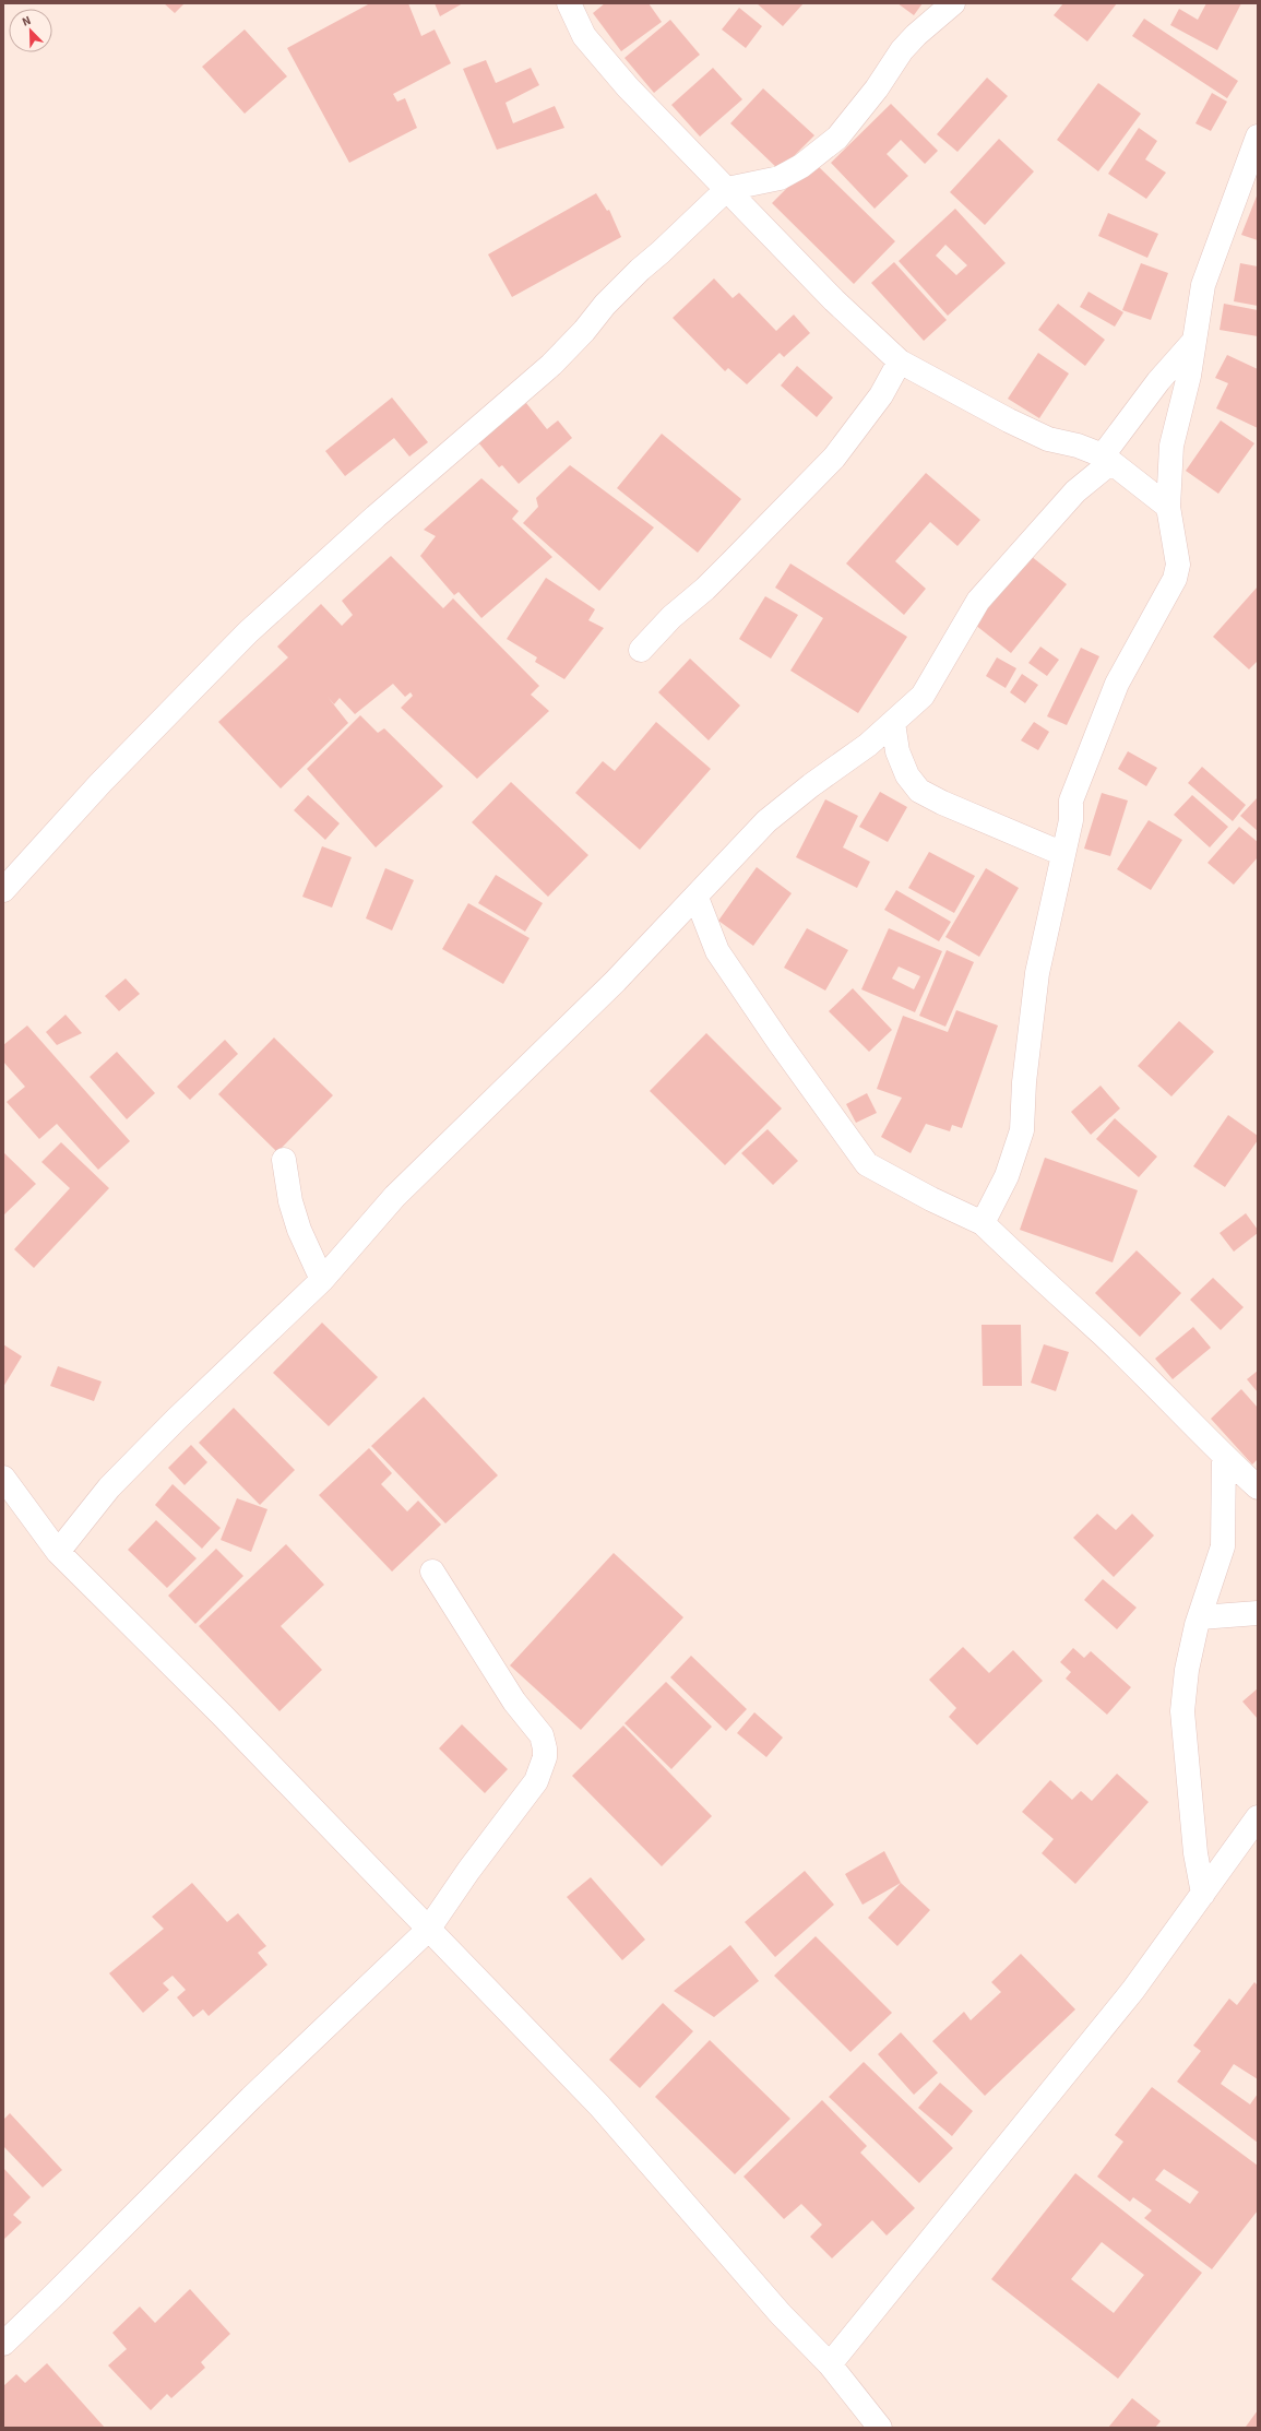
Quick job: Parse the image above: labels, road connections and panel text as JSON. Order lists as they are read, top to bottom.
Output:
{
  "north": "top left"
}
